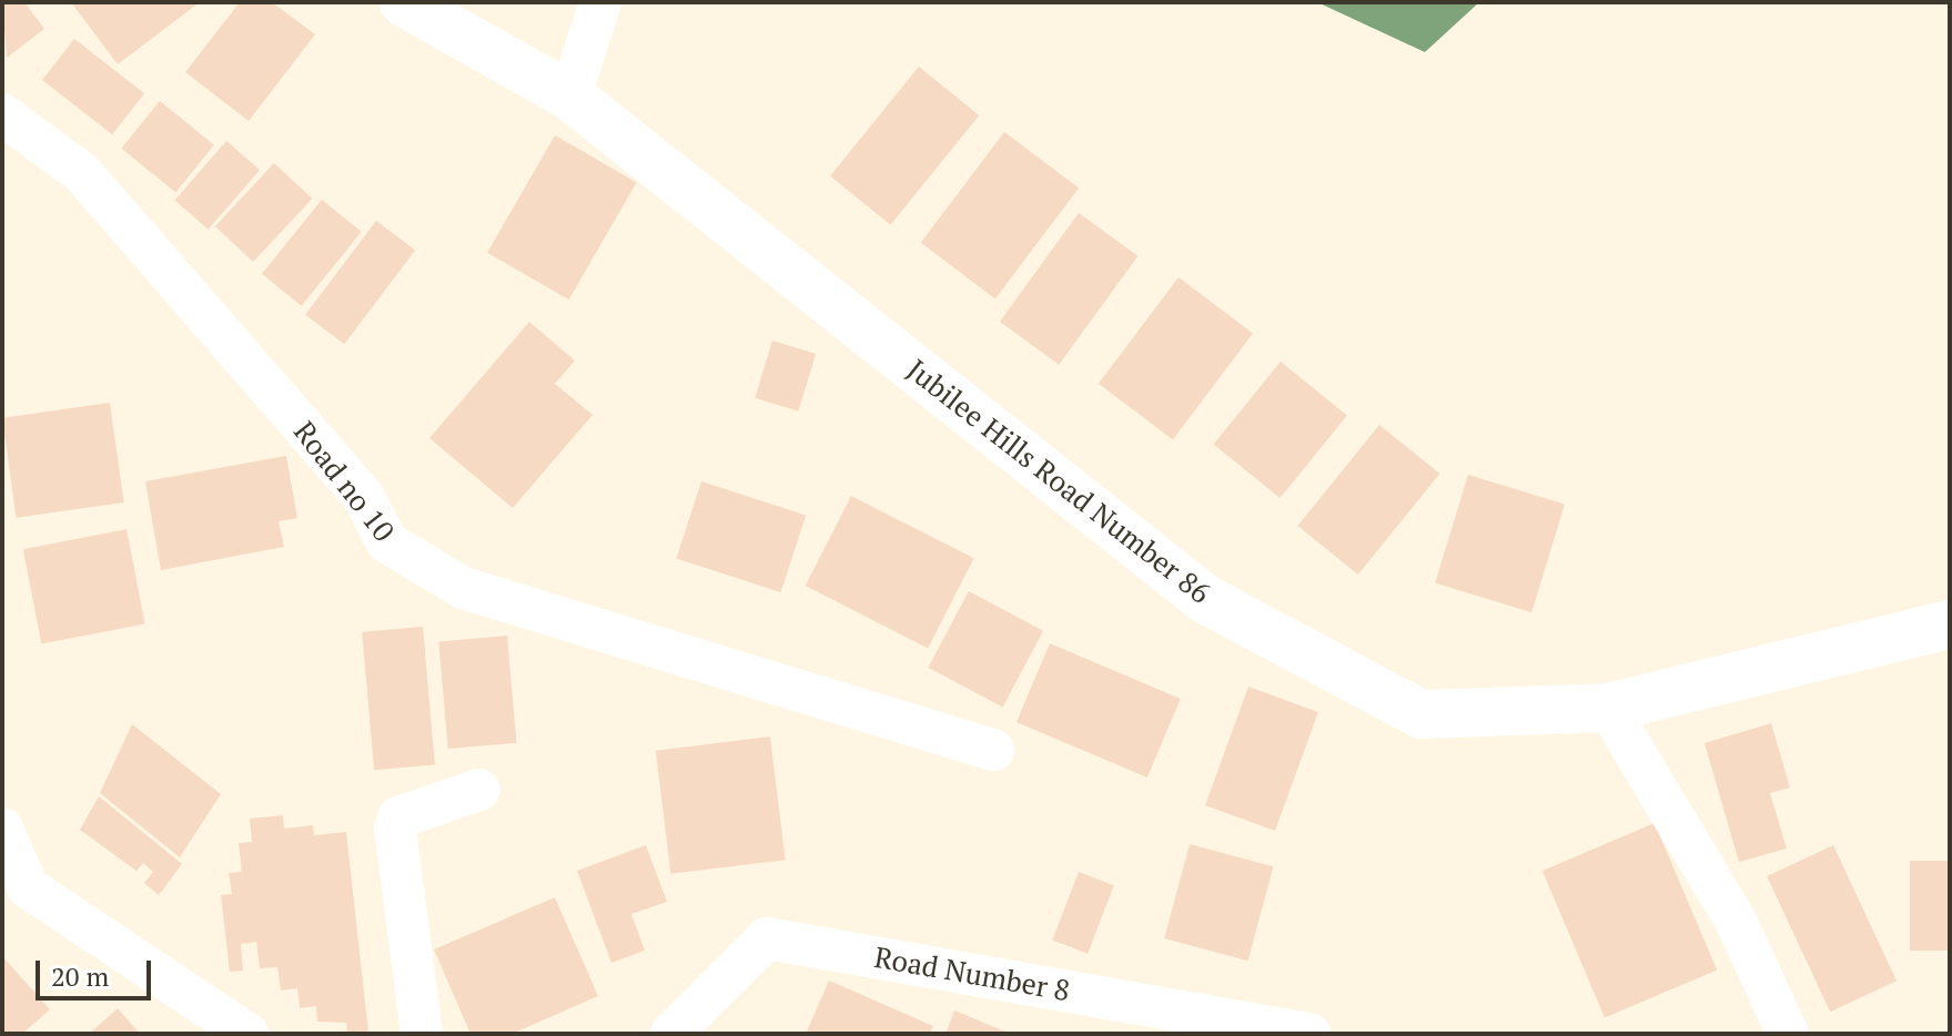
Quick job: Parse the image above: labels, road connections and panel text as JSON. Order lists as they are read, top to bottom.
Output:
{
  "streets": {
    "street": ["Road no 10", "Jubilee Hills Road Number 86", "Road Number 8"]
  },
  "scale_bar": "20 m"
}
